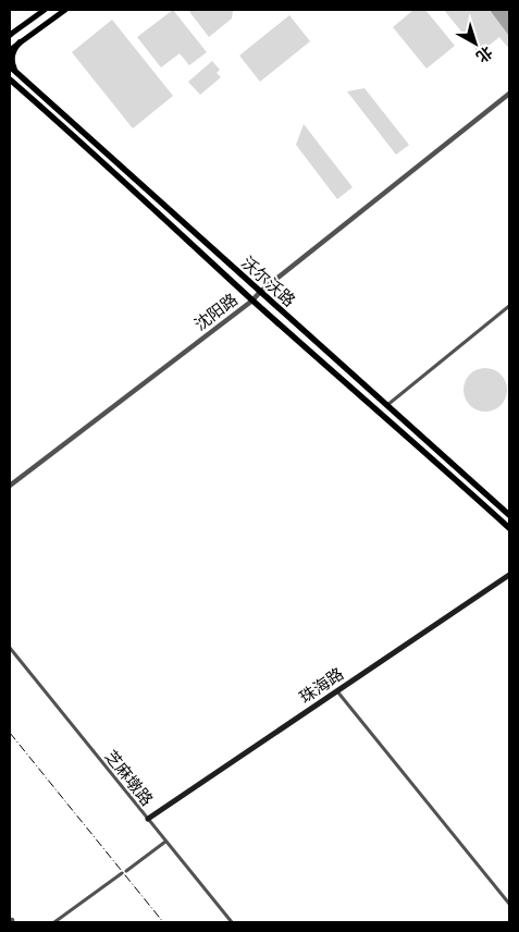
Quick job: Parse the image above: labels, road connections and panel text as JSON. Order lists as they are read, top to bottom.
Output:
{
  "streets": {
    "highway": ["沃尔沃路"],
    "main road": ["珠海路"],
    "street": ["沈阳路", "芝麻墩路"]
  },
  "crossings": [
    ["沃尔沃路", "沈阳路"],
    ["珠海路", "芝麻墩路"]
  ],
  "north": "bottom right"
}
